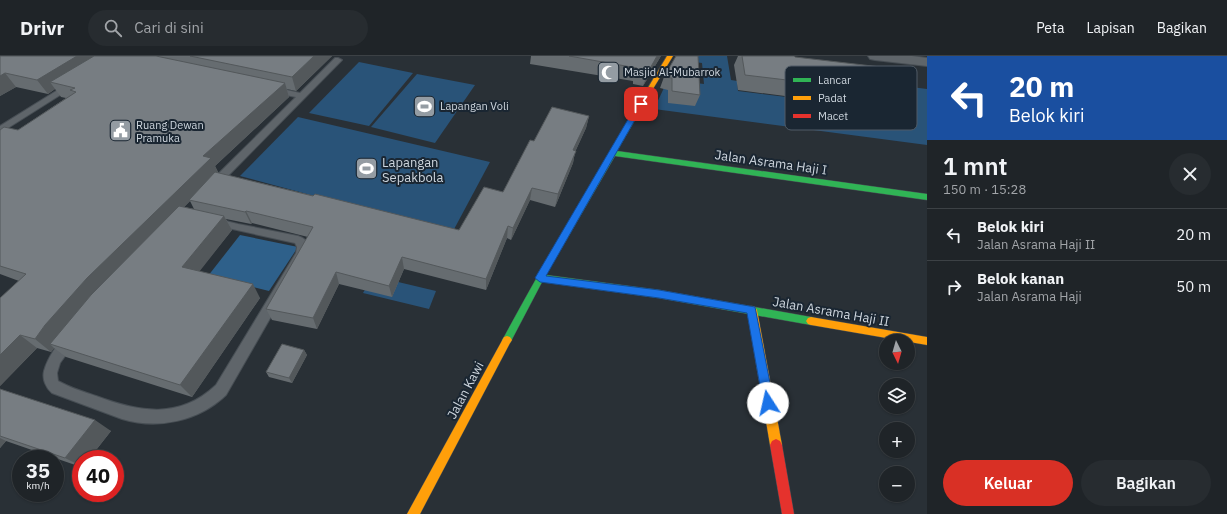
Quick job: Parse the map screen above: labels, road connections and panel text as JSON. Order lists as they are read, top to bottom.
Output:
{
  "streets": {
    "street": ["Jalan Asrama Haji I", "Jalan Asrama Haji II", "Jalan Kawi"]
  },
  "crossings": [
    ["Jalan Asrama Haji I", "Jalan Kawi"],
    ["Jalan Asrama Haji II", "Jalan Kawi"]
  ],
  "places": {
    "mosque": ["Masjid Al-Mubarrok"],
    "sports": ["Lapangan Voli", "Lapangan Sepakbola"],
    "public building": ["Ruang Dewan Pramuka"]
  },
  "legend": ["Lancar", "Padat", "Macet"],
  "north": "bottom",
  "page": {
    "header": "Drivr",
    "search": "Cari di sini",
    "nav": ["Peta", "Lapisan", "Bagikan"],
    "turn": ["20 m", "Belok kiri"],
    "heading": ["1 mnt", "150 m · 15:28"],
    "list": [
      {
        "name": "Belok kiri",
        "note": "Jalan Asrama Haji II",
        "value": "20 m"
      },
      {
        "name": "Belok kanan",
        "note": "Jalan Asrama Haji",
        "value": "50 m"
      }
    ],
    "map_buttons": ["+", "−"],
    "speed": "35 km/h",
    "limit": "40",
    "buttons": ["Keluar", "Bagikan"]
  }
}
